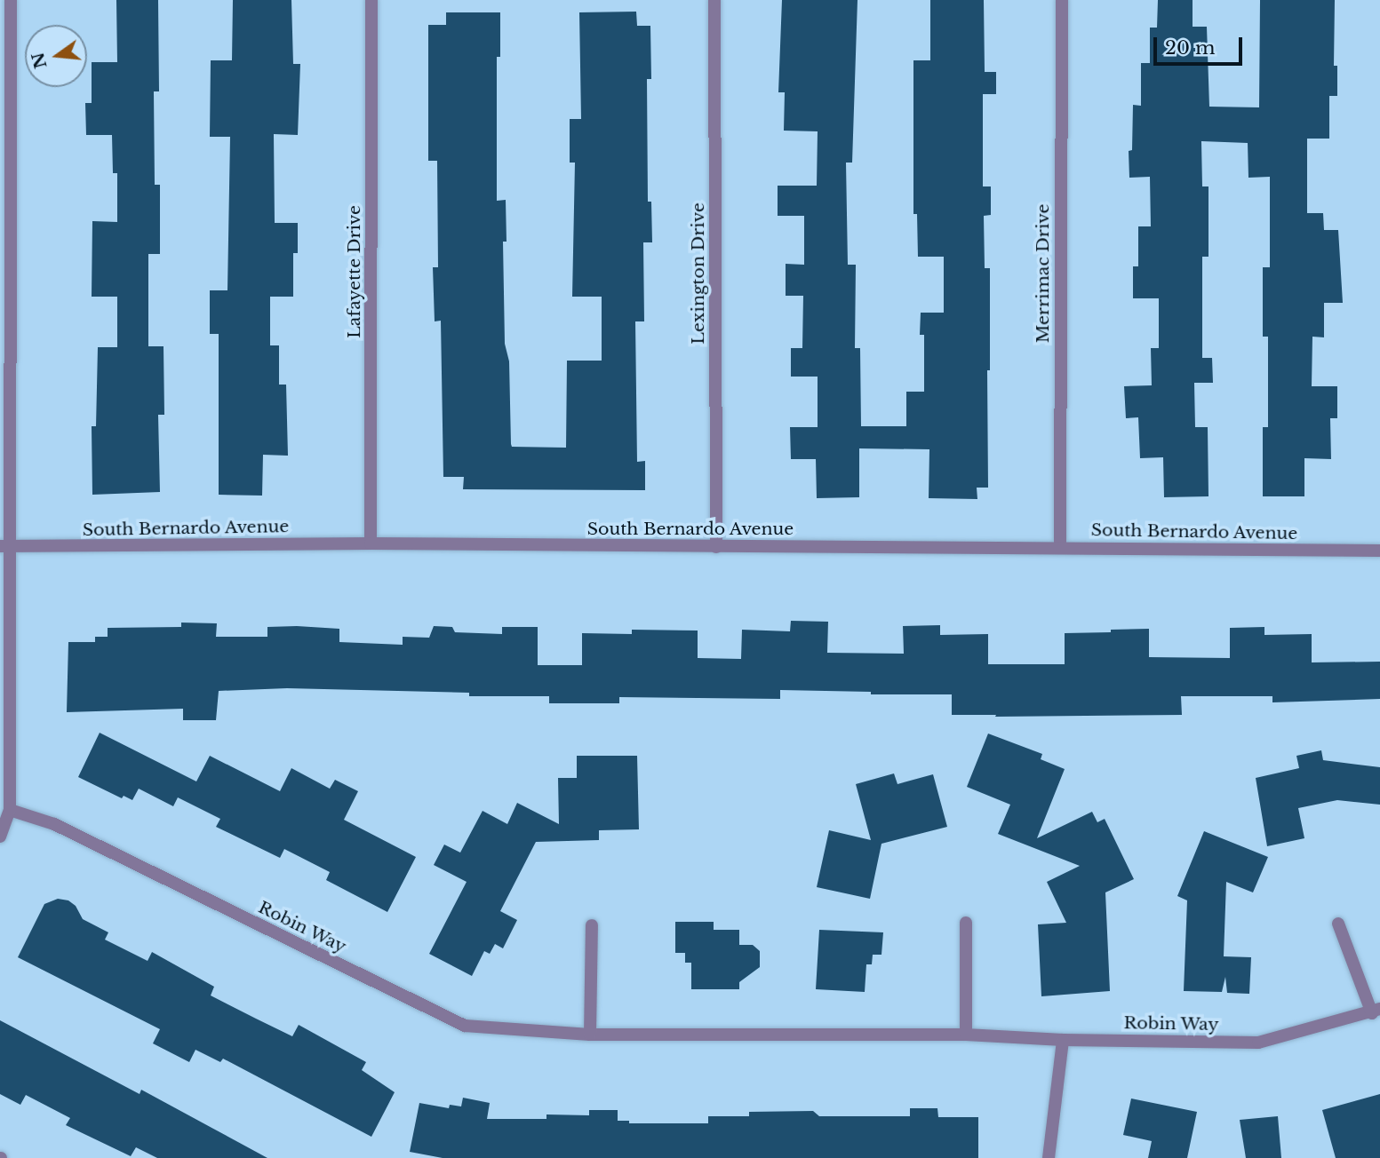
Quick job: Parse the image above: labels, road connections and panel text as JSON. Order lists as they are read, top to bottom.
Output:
{
  "streets": {
    "street": [
      "Lafayette Drive",
      "Lexington Drive",
      "Merrimac Drive",
      "South Bernardo Avenue",
      "Robin Way"
    ]
  },
  "crossings": [
    ["Lafayette Drive", "South Bernardo Avenue"],
    ["Lexington Drive", "South Bernardo Avenue"],
    ["Merrimac Drive", "South Bernardo Avenue"]
  ],
  "scale_bar": "20 m",
  "north": "left"
}
